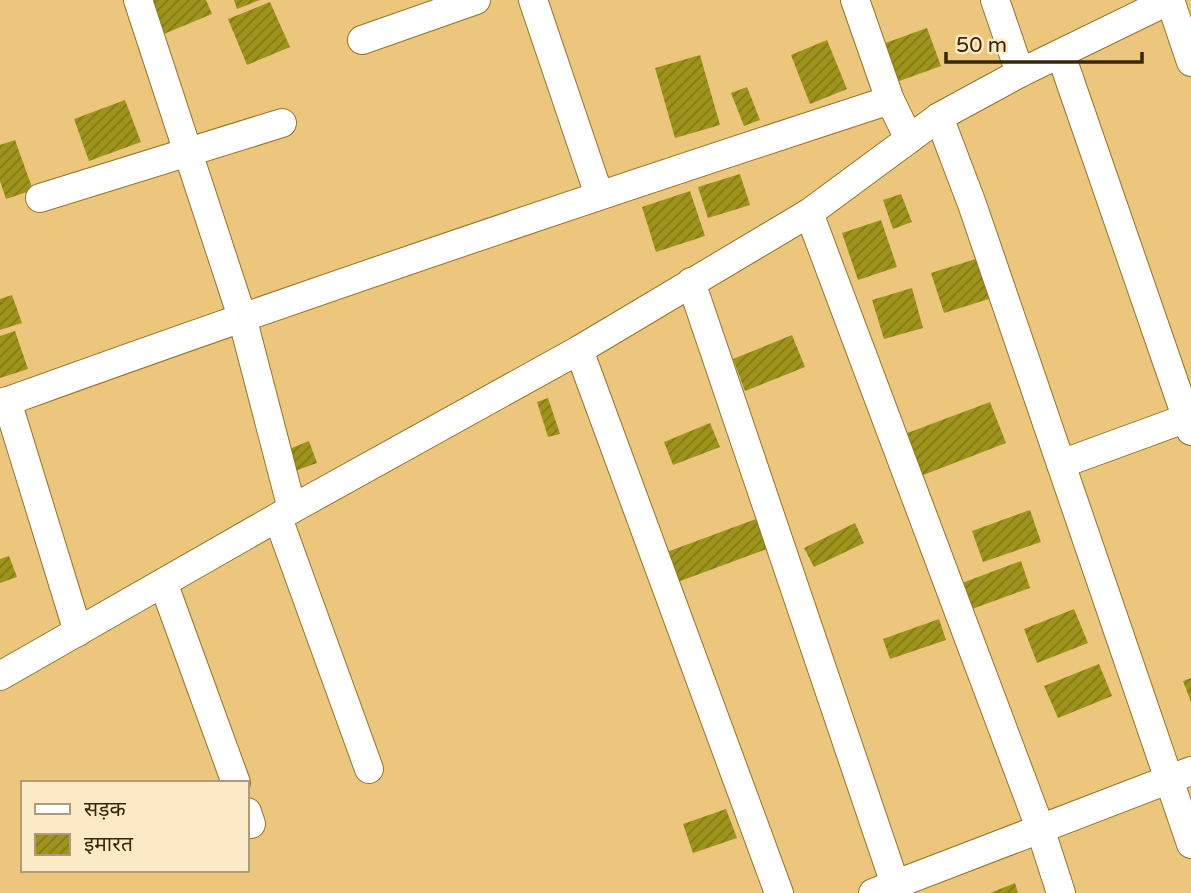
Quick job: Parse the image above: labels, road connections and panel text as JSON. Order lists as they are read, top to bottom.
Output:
{
  "legend": ["सड़क", "इमारत"],
  "scale_bar": "50 m"
}
